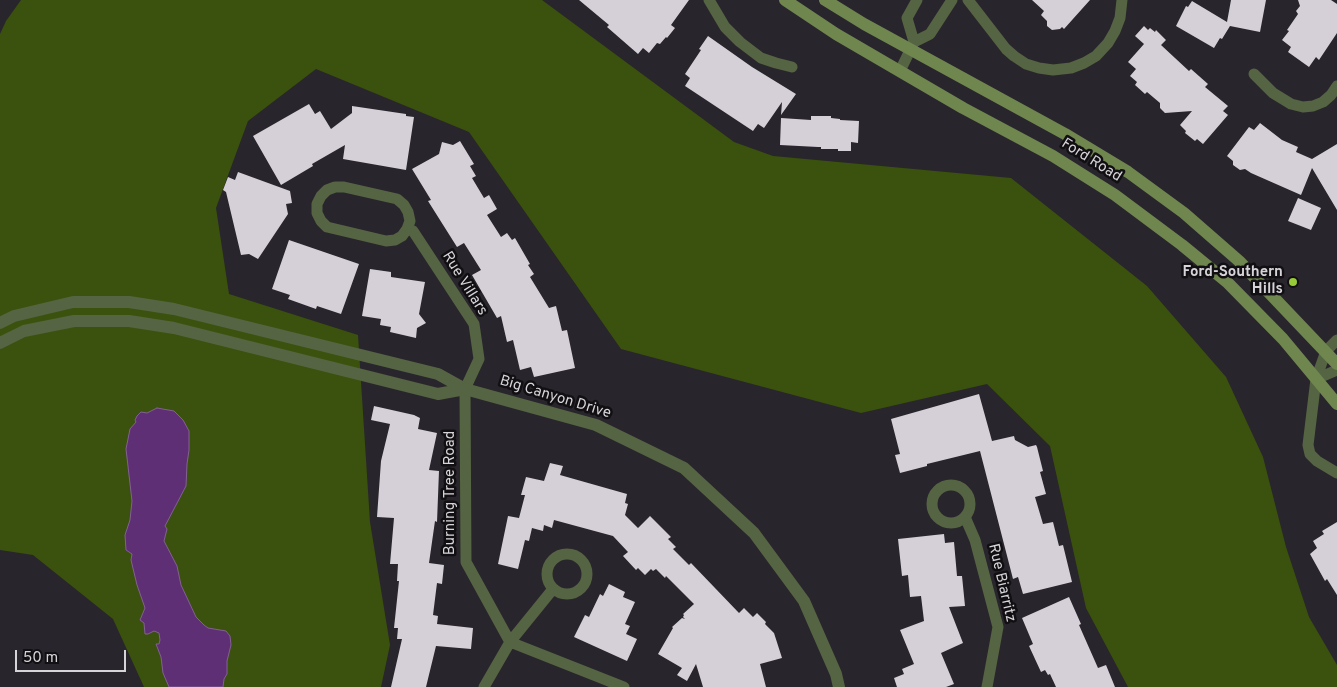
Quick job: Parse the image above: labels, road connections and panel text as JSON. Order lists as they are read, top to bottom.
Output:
{
  "streets": {
    "main road": ["Ford Road"],
    "street": [
      "Rue Villars",
      "Big Canyon Drive",
      "Burning Tree Road",
      "Rue Biarritz"
    ]
  },
  "crossings": [
    ["Rue Villars", "Big Canyon Drive"],
    ["Rue Villars", "Burning Tree Road"],
    ["Big Canyon Drive", "Burning Tree Road"]
  ],
  "places": ["Ford-Southern Hills"],
  "scale_bar": "50 m"
}
